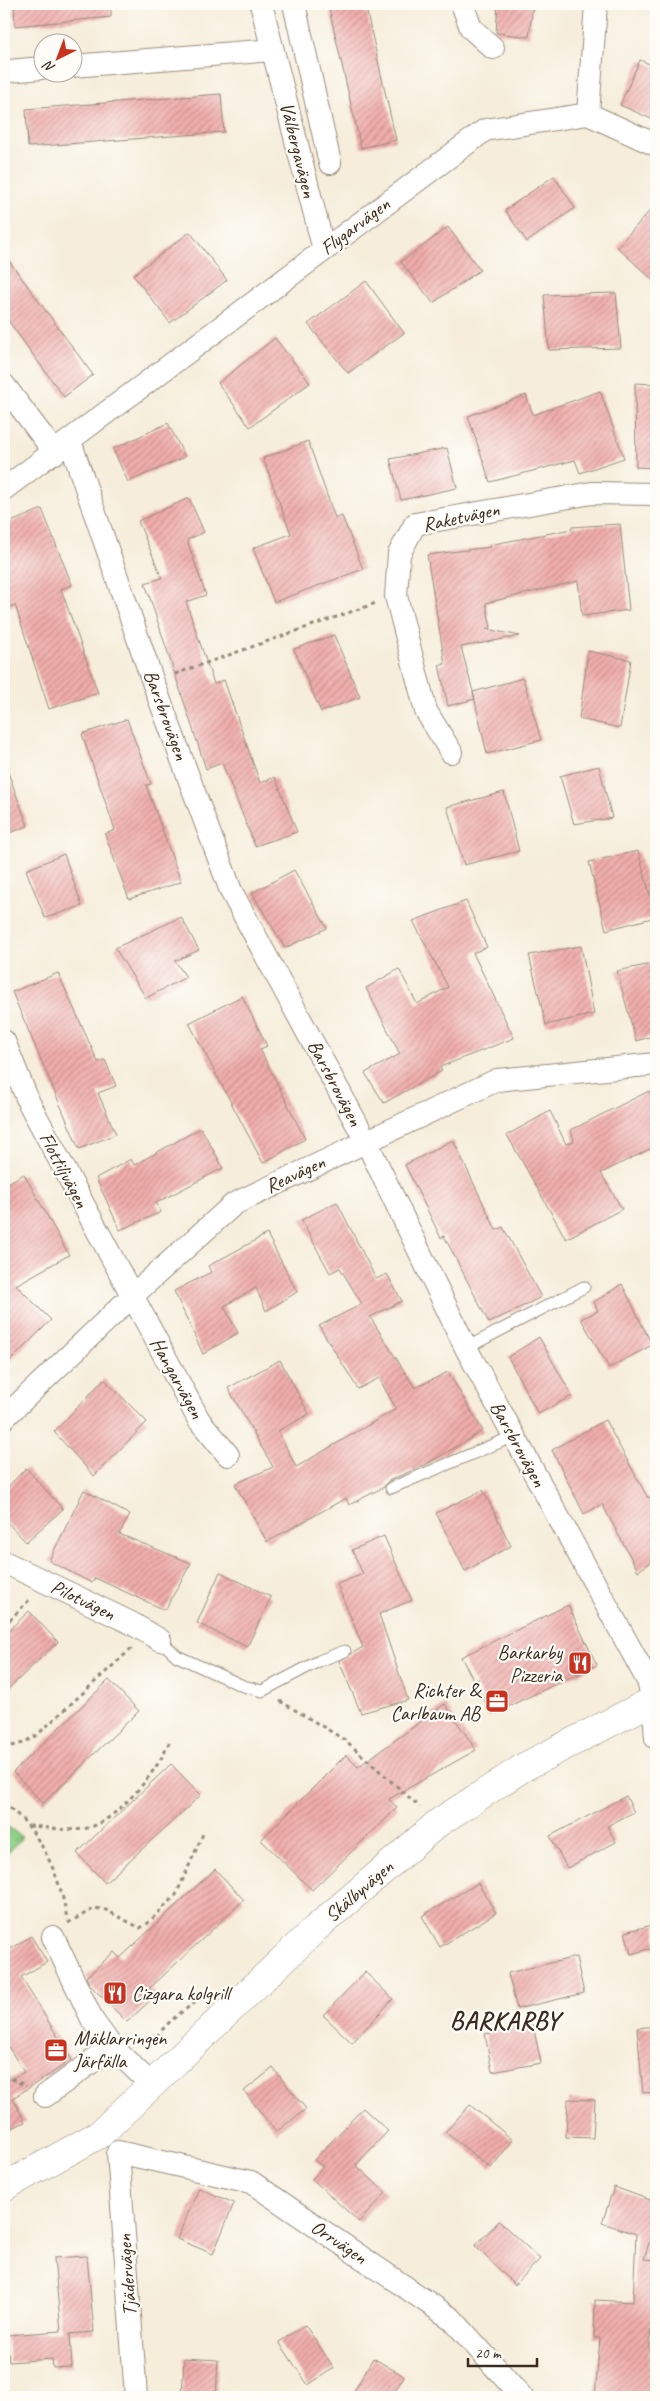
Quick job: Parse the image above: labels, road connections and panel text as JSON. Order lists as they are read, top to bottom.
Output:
{
  "streets": {
    "street": [
      "Vålbergavägen",
      "Flygarvägen",
      "Raketvägen",
      "Barsbrovägen",
      "Flottiljvägen",
      "Reavägen",
      "Hangarvägen",
      "Pilotvägen",
      "Skälbyvägen",
      "Orrvägen",
      "Tjädervägen"
    ]
  },
  "crossings": [
    ["Vålbergavägen", "Flygarvägen"],
    ["Flygarvägen", "Barsbrovägen"],
    ["Barsbrovägen", "Reavägen"],
    ["Barsbrovägen", "Skälbyvägen"],
    ["Flottiljvägen", "Reavägen"],
    ["Flottiljvägen", "Hangarvägen"],
    ["Reavägen", "Hangarvägen"],
    ["Skälbyvägen", "Orrvägen"],
    ["Skälbyvägen", "Tjädervägen"],
    ["Orrvägen", "Tjädervägen"]
  ],
  "districts": ["BARKARBY"],
  "places": {
    "restaurant": ["Barkarby Pizzeria", "Cizgara kolgrill"],
    "office": ["Richter & Carlbaum AB", "Mäklarringen Järfälla"]
  },
  "scale_bar": "20 m",
  "north": "bottom left"
}
